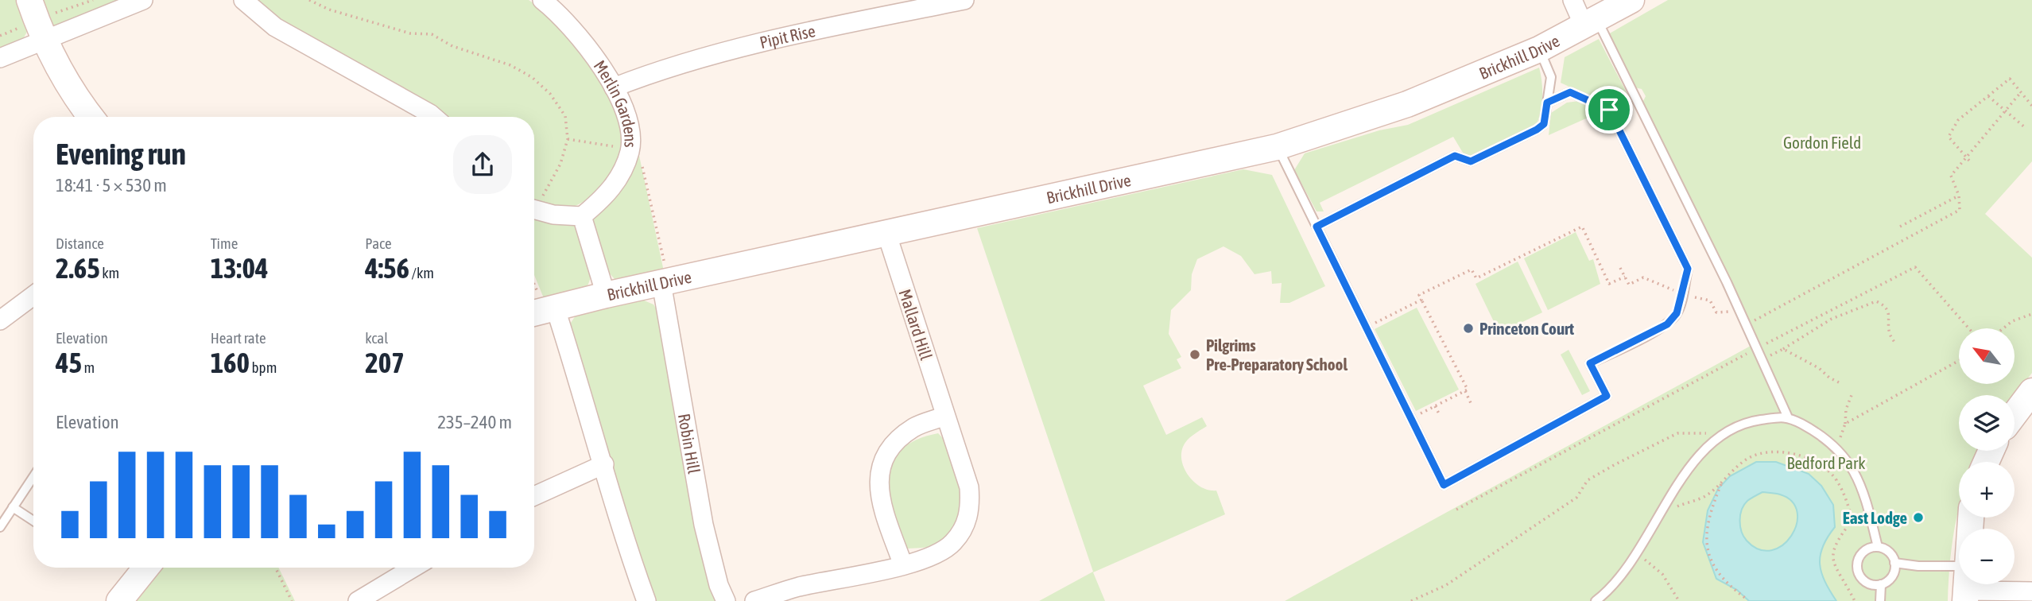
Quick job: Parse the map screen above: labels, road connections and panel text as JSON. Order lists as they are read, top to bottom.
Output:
{
  "streets": {
    "street": [
      "Pipit Rise",
      "Brickhill Drive",
      "Merlin Gardens",
      "Mallard Hill",
      "Robin Hill"
    ]
  },
  "crossings": [
    ["Pipit Rise", "Merlin Gardens"],
    ["Brickhill Drive", "Mallard Hill"],
    ["Brickhill Drive", "Robin Hill"]
  ],
  "parks": ["Gordon Field", "Bedford Park"],
  "places": ["Princeton Court", "Pilgrims Pre-Preparatory School", "East Lodge"],
  "north": "top left",
  "page": {
    "heading": ["Evening run", "18:41 · 5 × 530 m"],
    "stats": [
      ["Distance", "2.65 km"],
      ["Time", "13:04"],
      ["Pace", "4:56 /km"],
      ["Elevation", "45 m"],
      ["Heart rate", "160 bpm"],
      ["kcal", "207"]
    ],
    "map_buttons": ["+", "−"],
    "chart": ["Elevation", "235–240 m"]
  }
}
